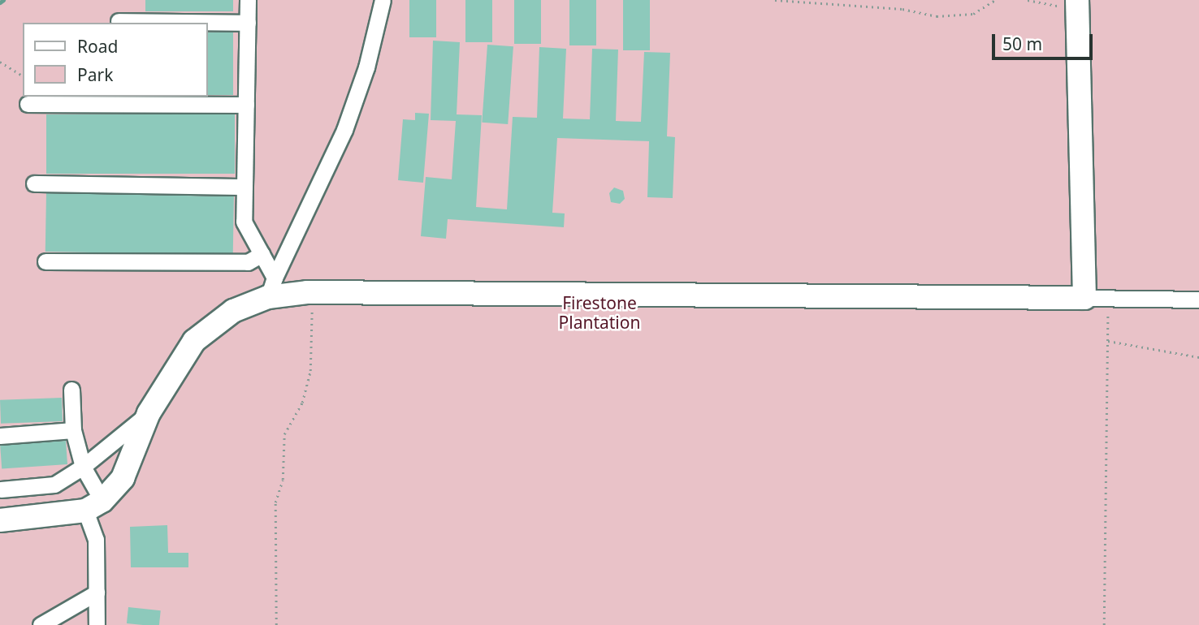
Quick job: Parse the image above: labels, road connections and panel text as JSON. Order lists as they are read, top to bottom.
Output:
{
  "parks": ["Firestone Plantation"],
  "legend": ["Road", "Park"],
  "scale_bar": "50 m"
}
